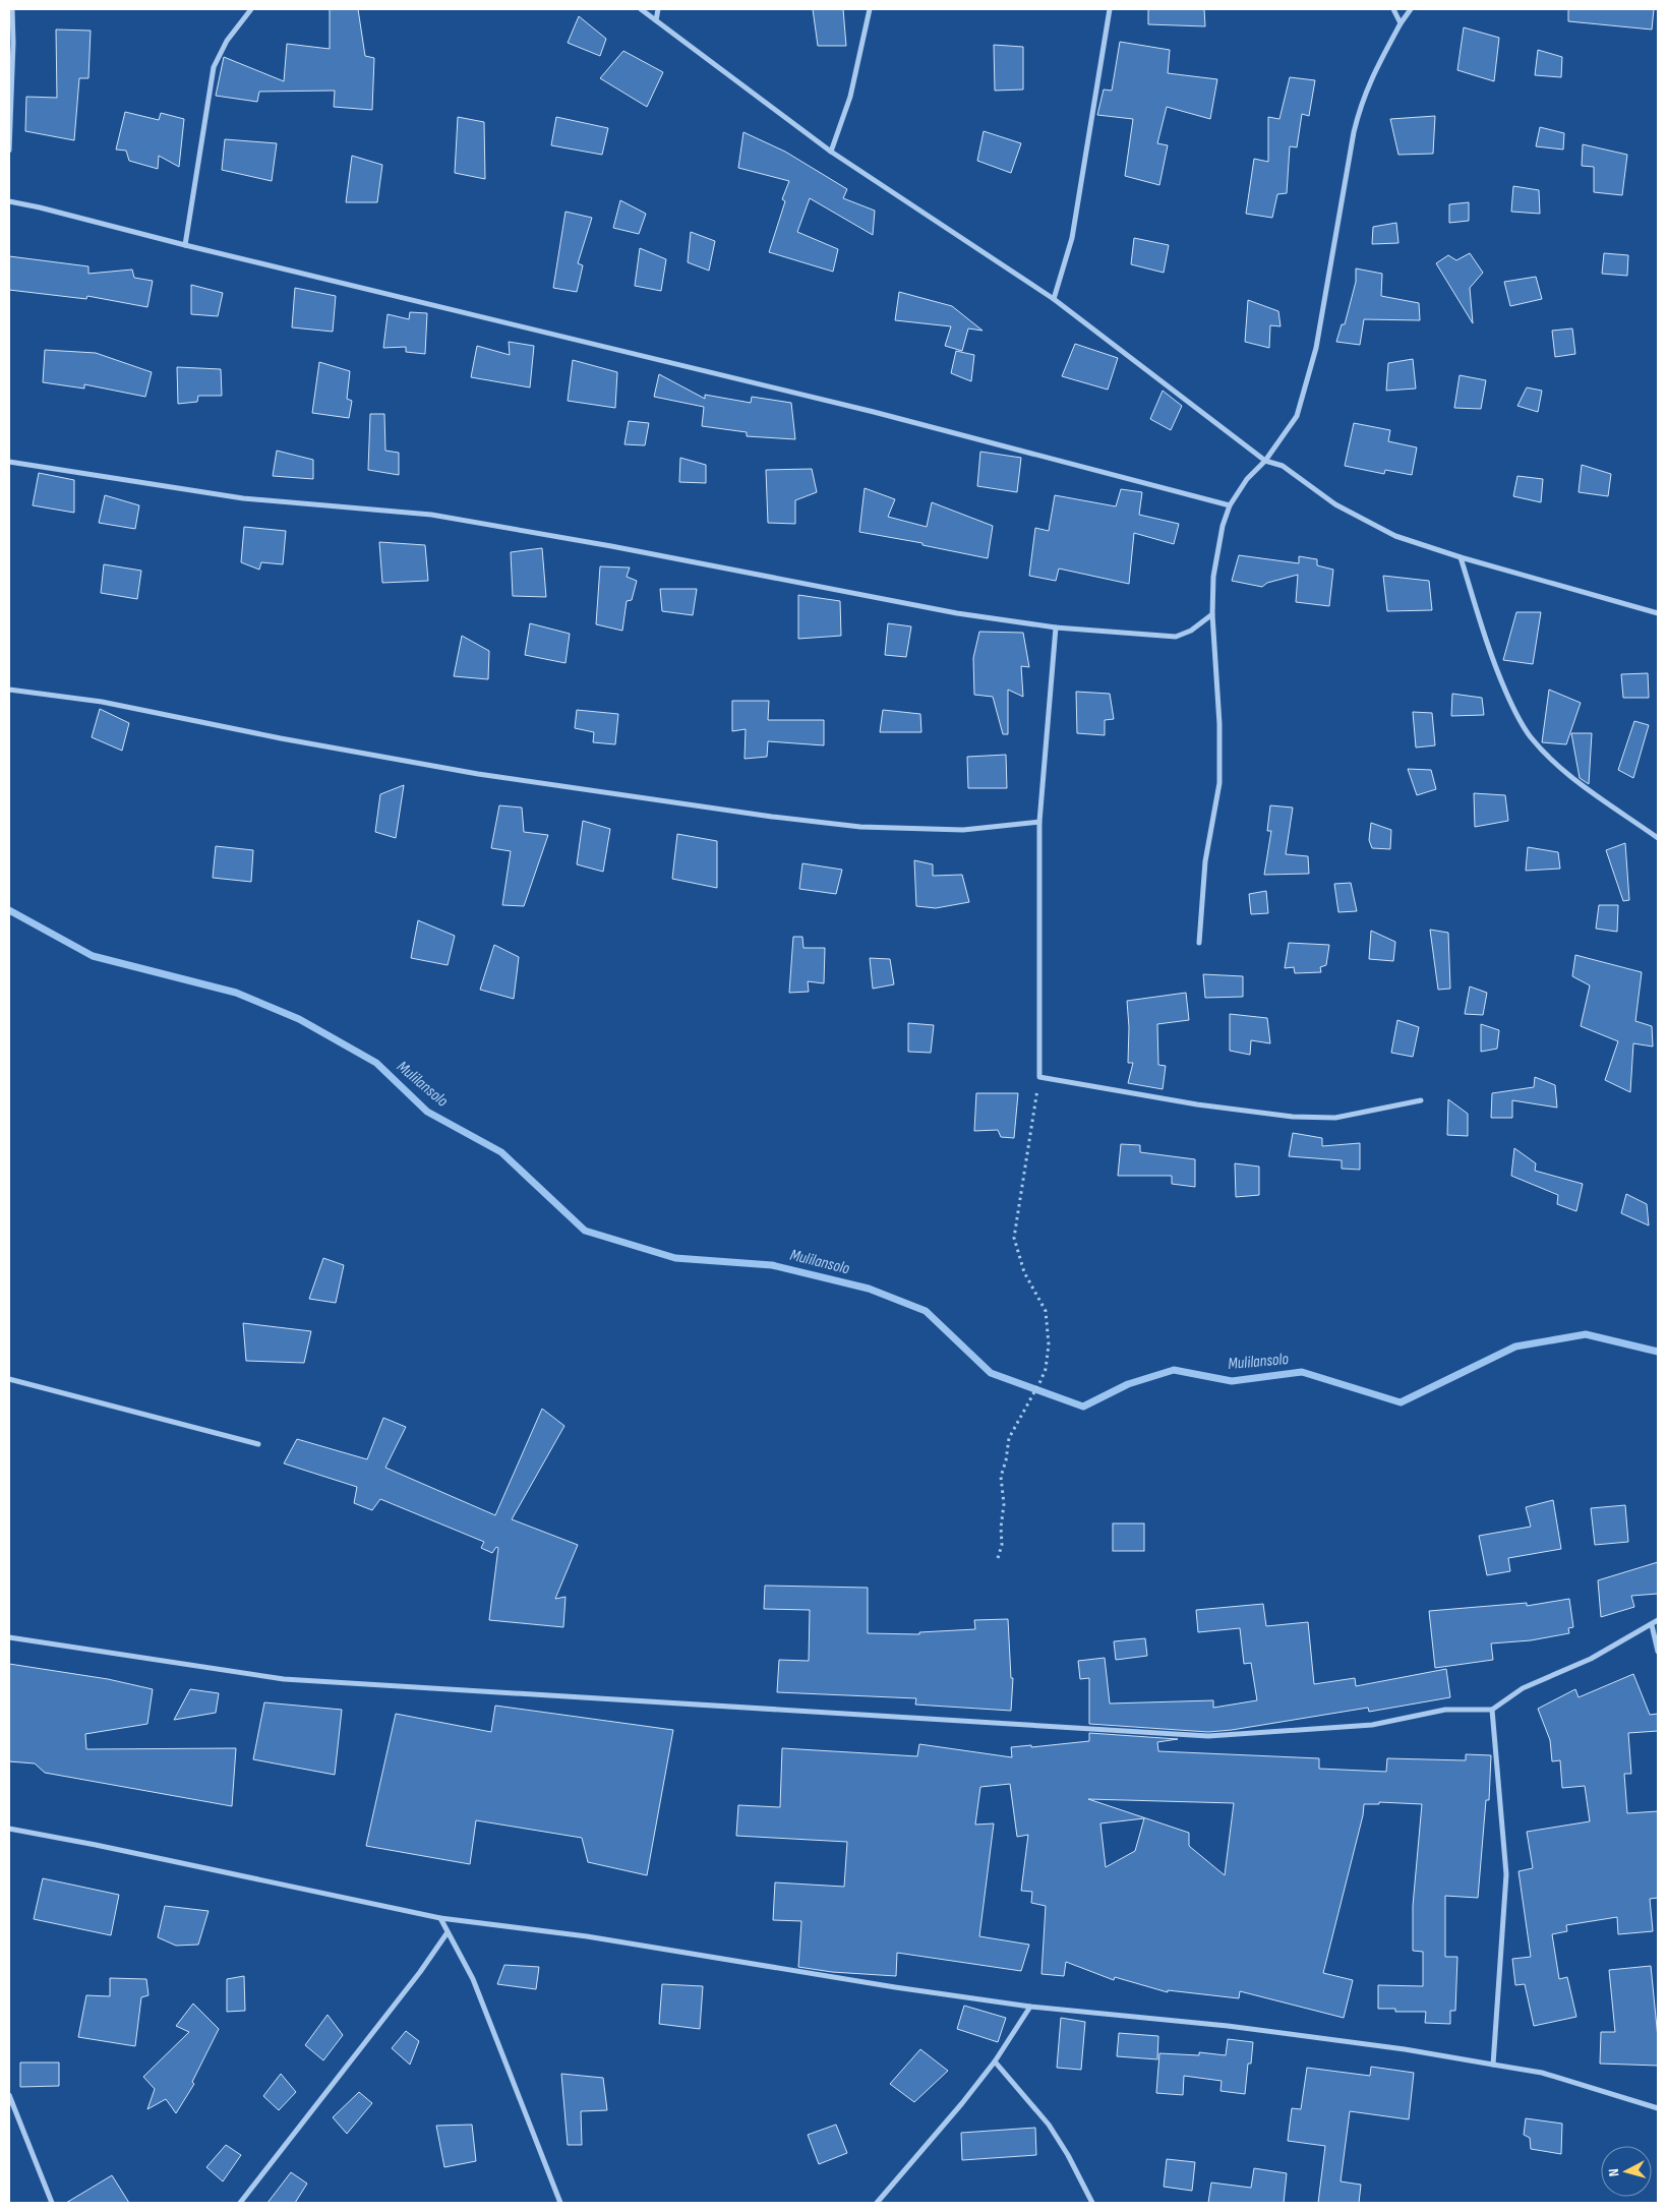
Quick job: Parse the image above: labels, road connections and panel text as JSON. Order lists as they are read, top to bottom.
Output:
{
  "water": ["Mulilansolo"],
  "north": "left"
}
